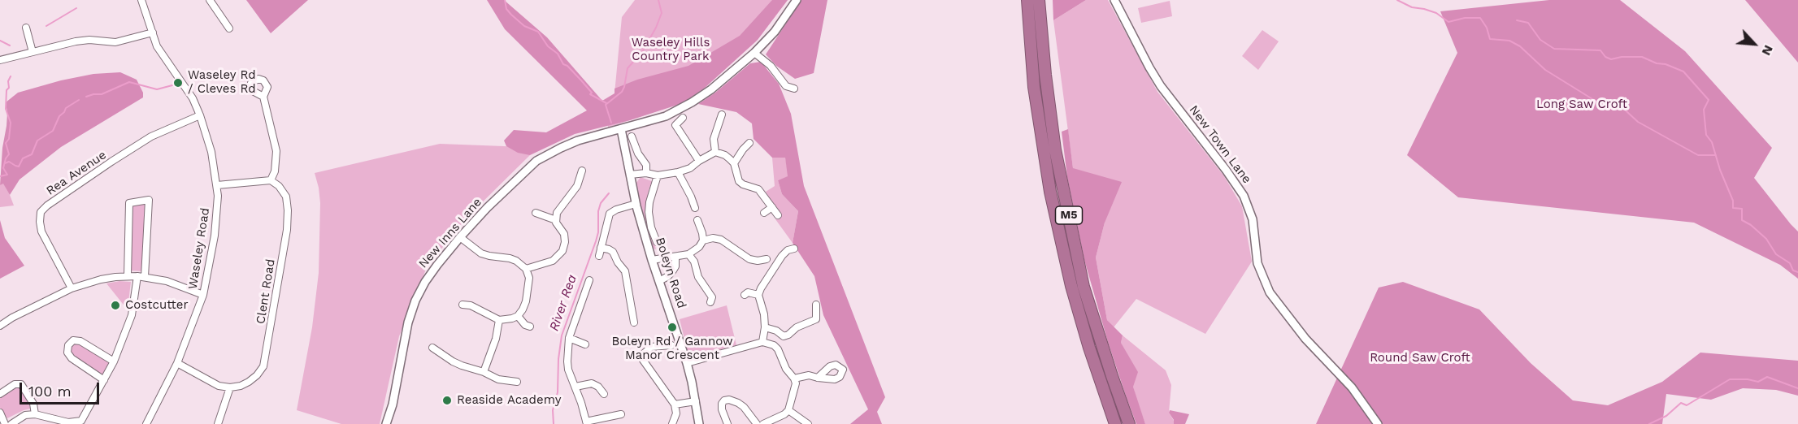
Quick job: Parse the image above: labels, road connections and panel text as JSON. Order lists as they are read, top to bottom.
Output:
{
  "streets": {
    "highway": ["M5"],
    "street": [
      "New Town Lane",
      "Rea Avenue",
      "New Inns Lane",
      "Waseley Road",
      "Boleyn Road",
      "Clent Road"
    ]
  },
  "crossings": [
    ["Rea Avenue", "Waseley Road"],
    ["New Inns Lane", "Boleyn Road"]
  ],
  "water": ["River Rea"],
  "parks": ["Waseley Hills Country Park", "Long Saw Croft", "Round Saw Croft"],
  "places": [
    "Waseley Rd / Cleves Rd",
    "Costcutter",
    "Boleyn Rd / Gannow Manor Crescent",
    "Reaside Academy"
  ],
  "scale_bar": "100 m",
  "north": "bottom right"
}
